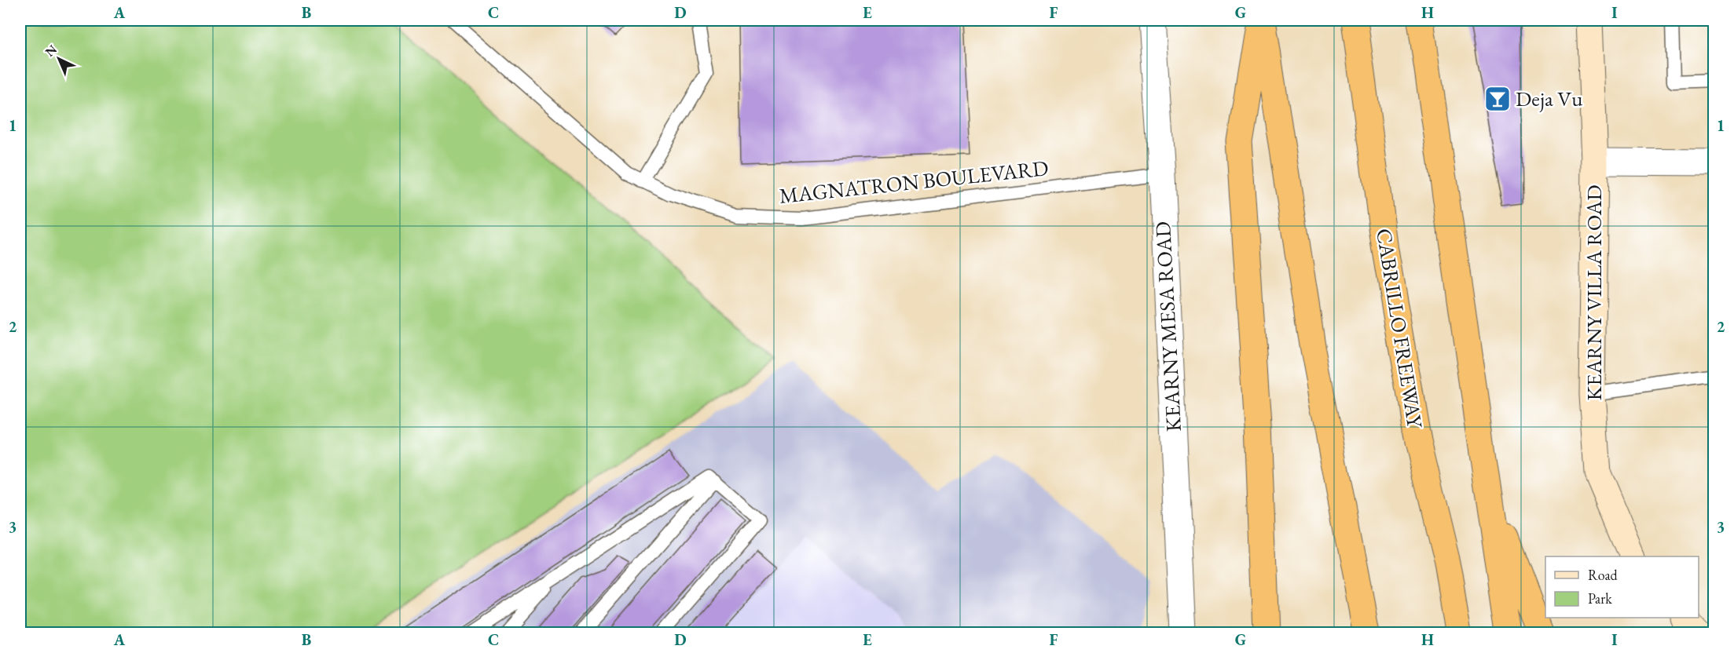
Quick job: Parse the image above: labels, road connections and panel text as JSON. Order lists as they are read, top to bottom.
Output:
{
  "streets": {
    "highway": ["CABRILLO FREEWAY"],
    "main road": ["KEARNY VILLA ROAD"],
    "street": ["KEARNY MESA ROAD"],
    "lane": ["MAGNATRON BOULEVARD"]
  },
  "crossings": [
    ["MAGNATRON BOULEVARD", "KEARNY MESA ROAD"]
  ],
  "places": {
    "bar": ["Deja Vu"]
  },
  "legend": ["Road", "Park"],
  "north": "top left",
  "grid": {
    "columns": [
      "A",
      "B",
      "C",
      "D",
      "E",
      "F",
      "G",
      "H",
      "I"
    ],
    "rows": ["1", "2", "3"]
  }
}
